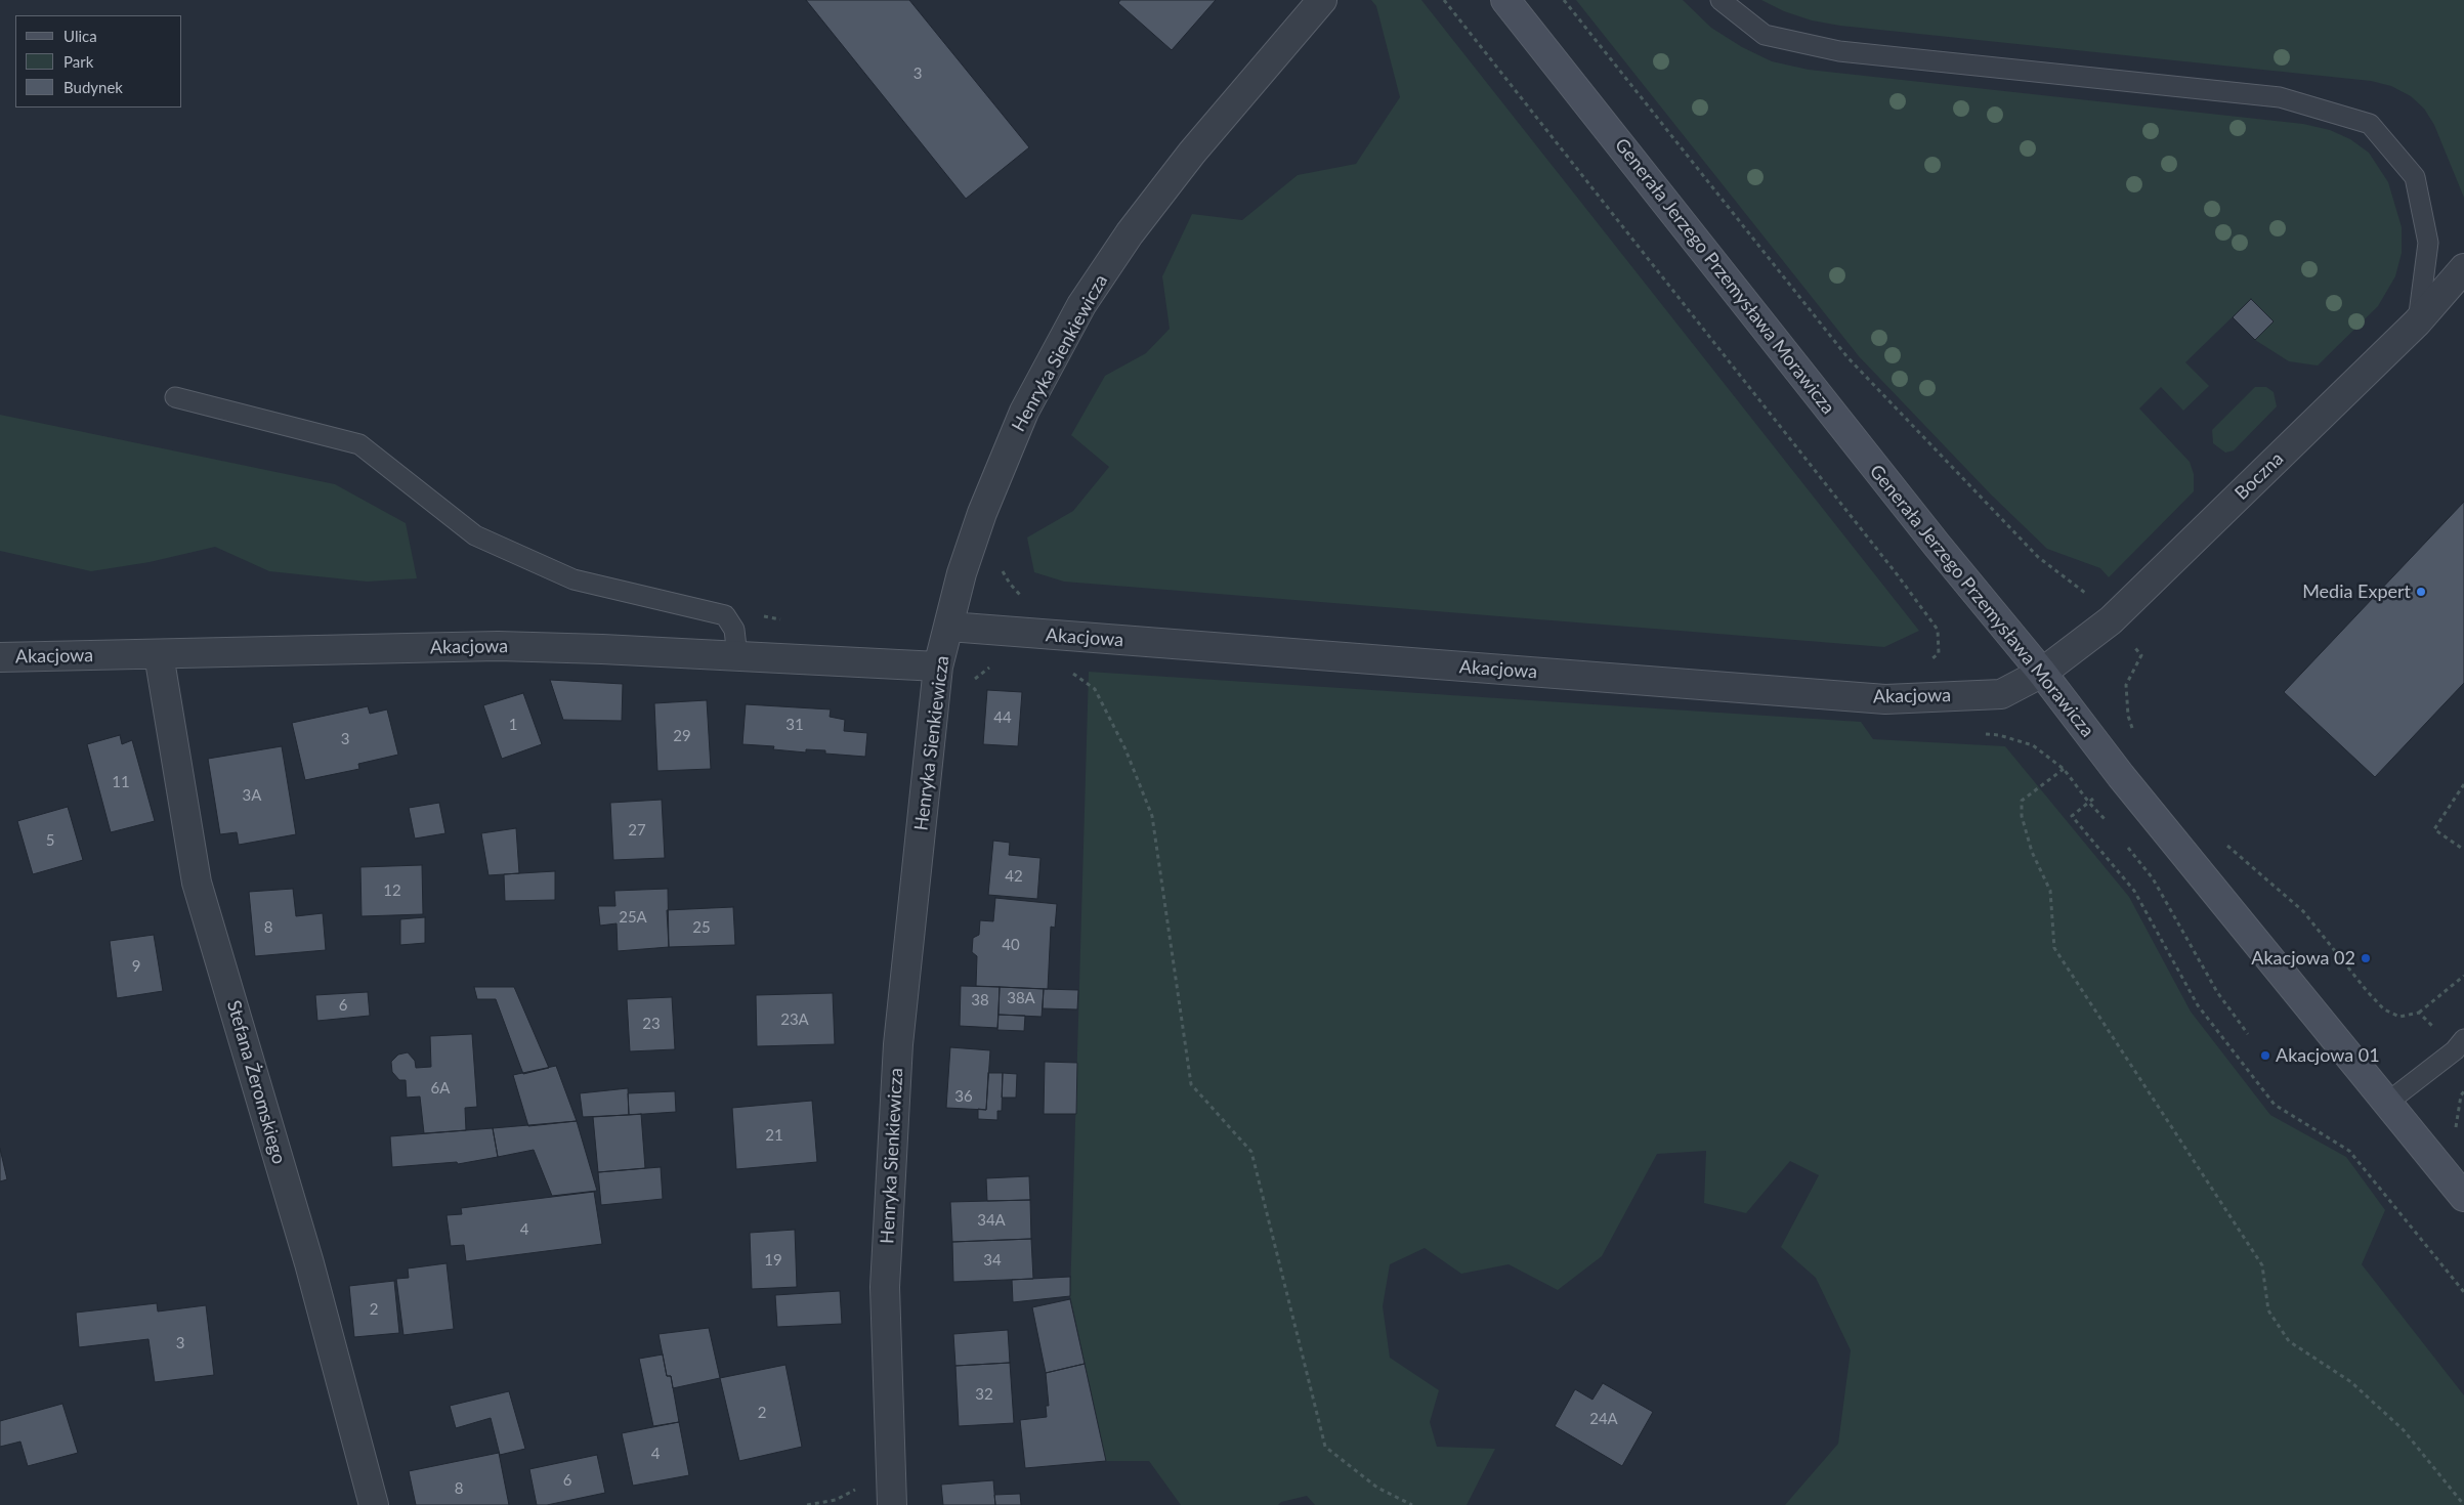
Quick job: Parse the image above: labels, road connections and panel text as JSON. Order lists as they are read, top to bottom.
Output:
{
  "streets": {
    "street": [
      "Generała Jerzego Przemysława Morawicza",
      "Henryka Sienkiewicza",
      "Boczna",
      "Akacjowa",
      "Stefana Żeromskiego"
    ]
  },
  "crossings": [
    ["Generała Jerzego Przemysława Morawicza", "Boczna"],
    ["Generała Jerzego Przemysława Morawicza", "Akacjowa"],
    ["Henryka Sienkiewicza", "Akacjowa"],
    ["Boczna", "Akacjowa"],
    ["Akacjowa", "Stefana Żeromskiego"]
  ],
  "places": ["Media Expert", "Akacjowa 02", "Akacjowa 01"],
  "house_numbers": [
    "3",
    "44",
    "1",
    "31",
    "29",
    "3",
    "11",
    "3A",
    "27",
    "5",
    "42",
    "12",
    "25A",
    "8",
    "25",
    "40",
    "9",
    "38A",
    "38",
    "6",
    "23A",
    "23",
    "6A",
    "36",
    "21",
    "34A",
    "4",
    "19",
    "34",
    "2",
    "3",
    "32",
    "2",
    "24A",
    "4",
    "6",
    "8"
  ],
  "legend": ["Ulica", "Park", "Budynek"]
}
